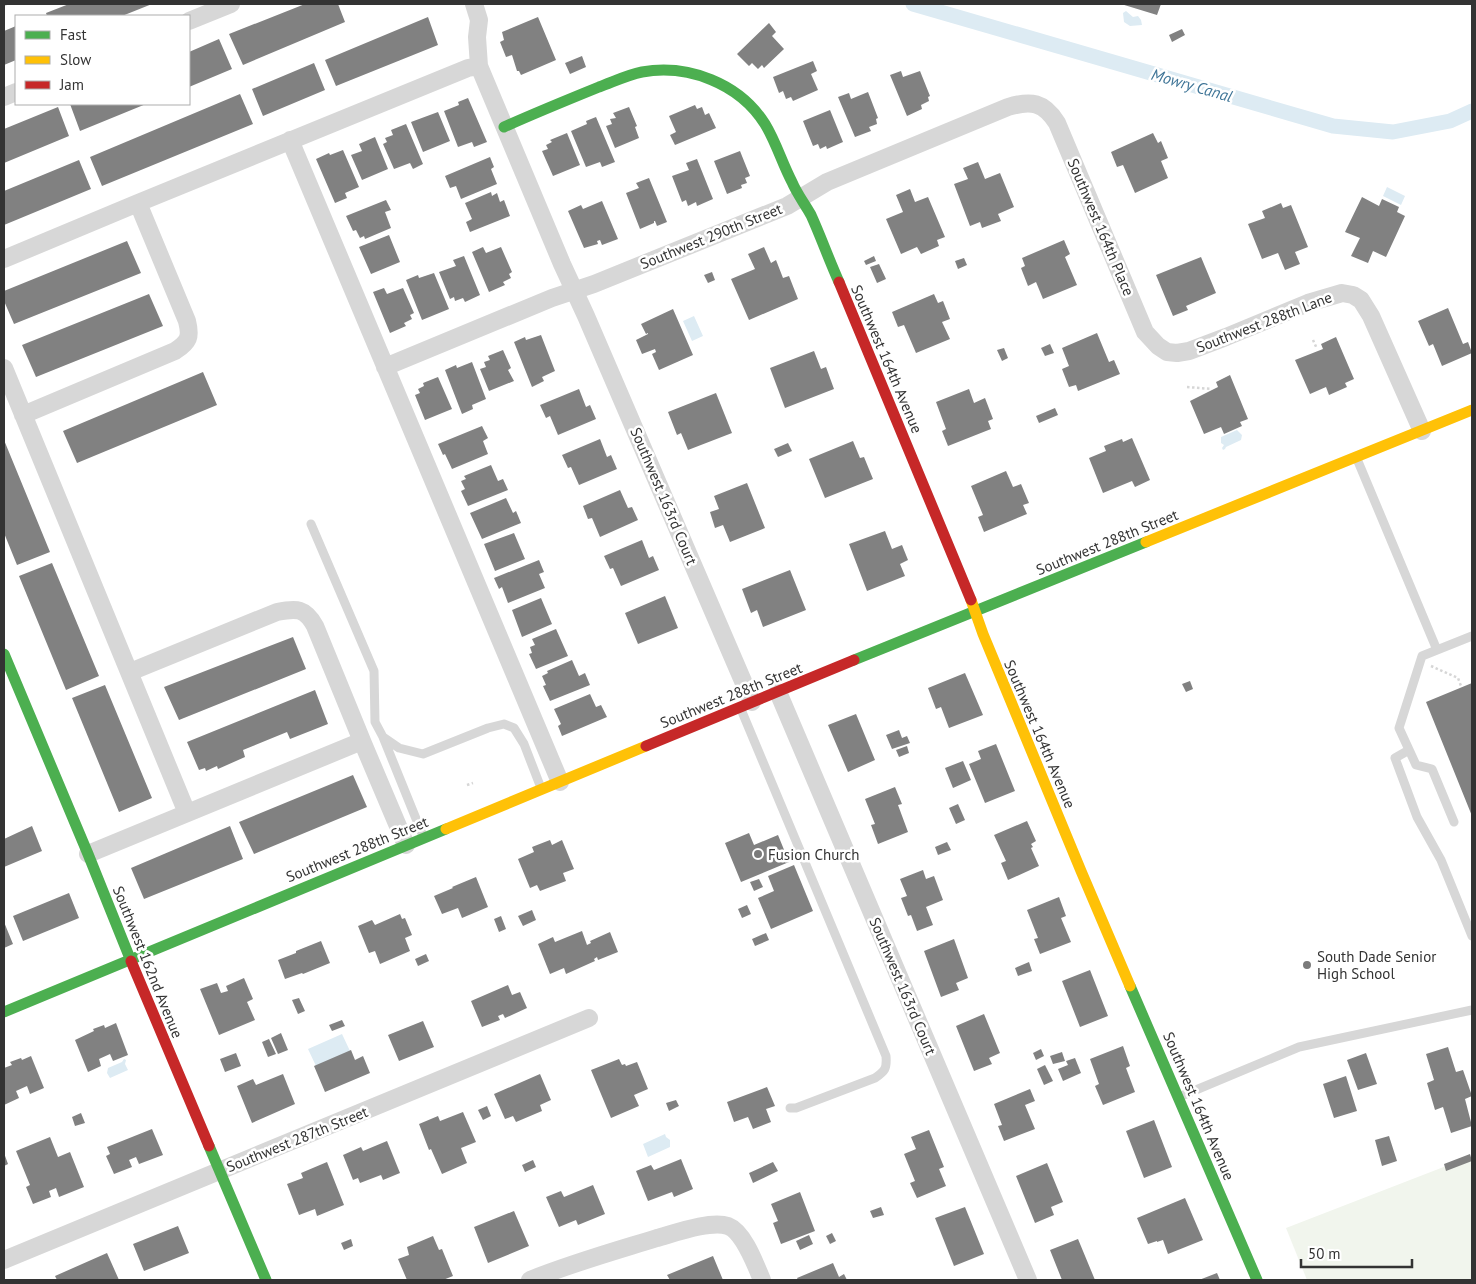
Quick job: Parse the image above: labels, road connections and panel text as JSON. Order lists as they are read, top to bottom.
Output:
{
  "streets": {
    "street": [
      "Southwest 164th Place",
      "Southwest 290th Street",
      "Southwest 288th Lane",
      "Southwest 164th Avenue",
      "Southwest 163rd Court",
      "Southwest 288th Street",
      "Southwest 162nd Avenue",
      "Southwest 287th Street"
    ]
  },
  "crossings": [
    ["Southwest 164th Place", "Southwest 290th Street"],
    ["Southwest 164th Place", "Southwest 288th Lane"],
    ["Southwest 290th Street", "Southwest 164th Avenue"],
    ["Southwest 290th Street", "Southwest 163rd Court"],
    ["Southwest 288th Lane", "Southwest 288th Street"],
    ["Southwest 164th Avenue", "Southwest 163rd Court"],
    ["Southwest 164th Avenue", "Southwest 288th Street"],
    ["Southwest 163rd Court", "Southwest 288th Street"],
    ["Southwest 288th Street", "Southwest 162nd Avenue"],
    ["Southwest 162nd Avenue", "Southwest 287th Street"]
  ],
  "water": ["Mowry Canal"],
  "places": ["Fusion Church", "South Dade Senior High School"],
  "legend": ["Fast", "Slow", "Jam"],
  "scale_bar": "50 m"
}
